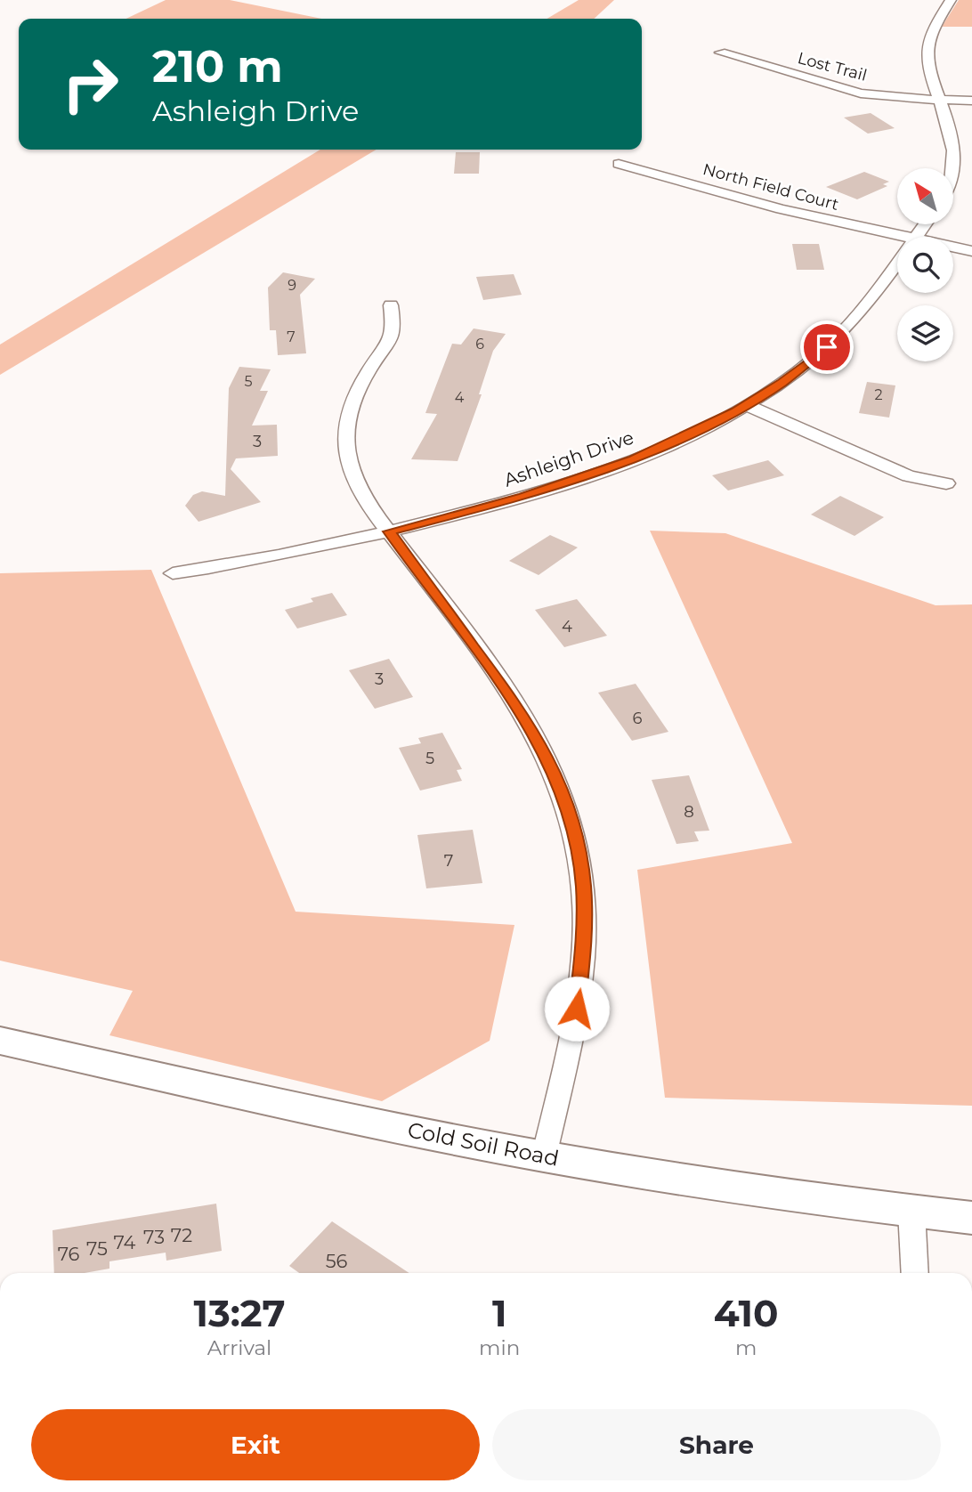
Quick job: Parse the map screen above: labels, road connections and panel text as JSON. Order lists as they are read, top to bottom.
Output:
{
  "streets": {
    "street": [
      "Lost Trail",
      "North Field Court",
      "Ashleigh Drive",
      "Cold Soil Road"
    ]
  },
  "house_numbers": [
    "9",
    "7",
    "6",
    "5",
    "2",
    "4",
    "3",
    "4",
    "3",
    "6",
    "5",
    "8",
    "7",
    "72",
    "73",
    "74",
    "75",
    "76",
    "56"
  ],
  "north": "top left",
  "page": {
    "turn": ["210 m", "Ashleigh Drive"],
    "eta": [
      "13:27",
      "Arrival",
      "1",
      "min",
      "410",
      "m"
    ],
    "buttons": ["Exit", "Share"]
  }
}
